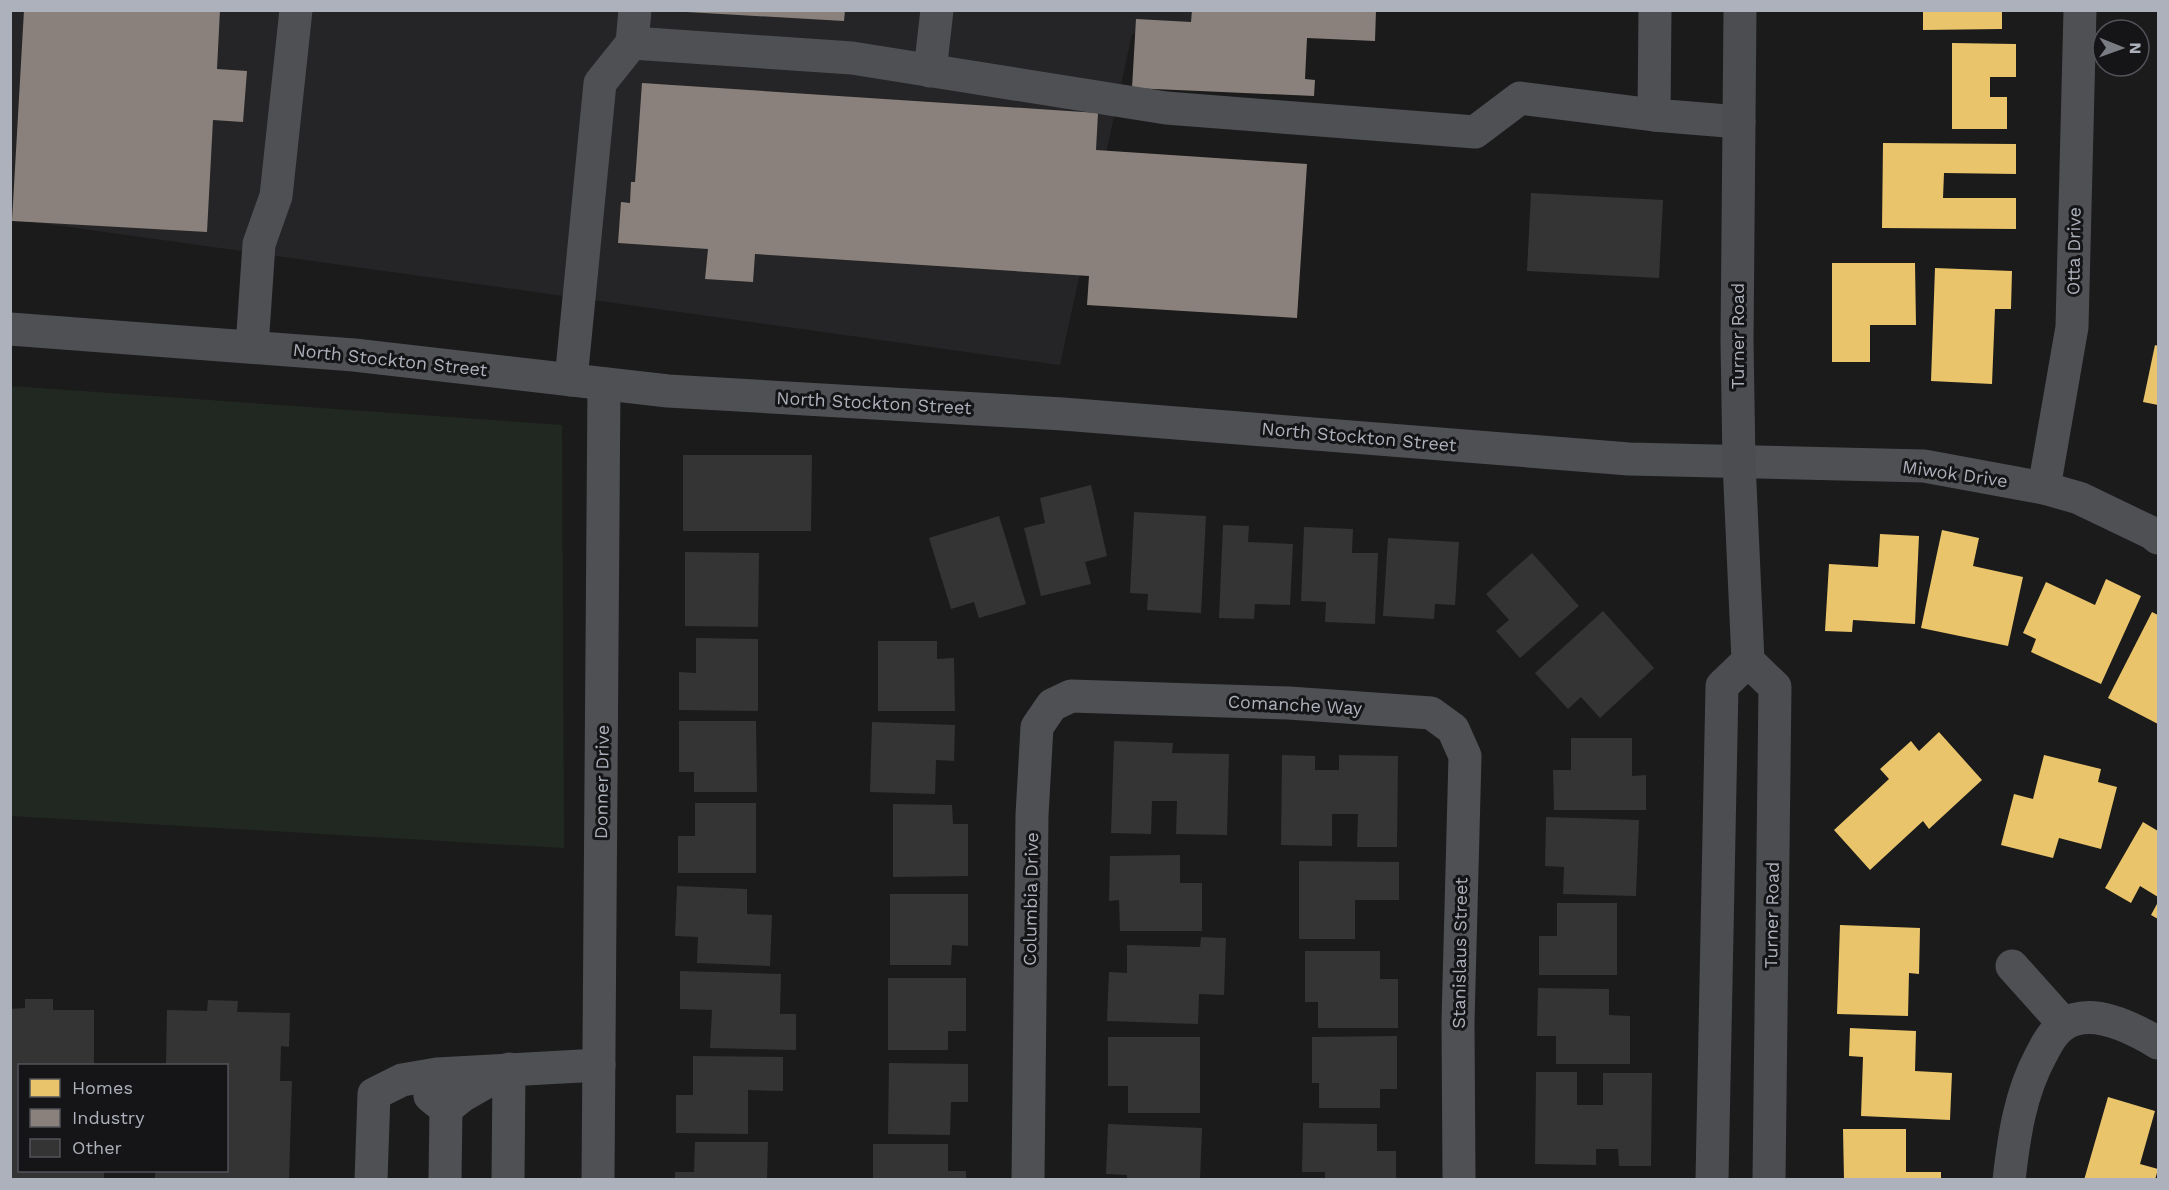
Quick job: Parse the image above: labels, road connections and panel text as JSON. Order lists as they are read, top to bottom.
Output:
{
  "streets": {
    "main road": ["Turner Road"],
    "street": [
      "Otta Drive",
      "North Stockton Street",
      "Miwok Drive",
      "Comanche Way",
      "Donner Drive",
      "Columbia Drive",
      "Stanislaus Street"
    ]
  },
  "crossings": [
    ["Otta Drive", "Miwok Drive"],
    ["Turner Road", "North Stockton Street"],
    ["Turner Road", "Miwok Drive"],
    ["North Stockton Street", "Miwok Drive"],
    ["North Stockton Street", "Donner Drive"],
    ["Comanche Way", "Columbia Drive"],
    ["Comanche Way", "Stanislaus Street"]
  ],
  "legend": ["Homes", "Industry", "Other"],
  "north": "right"
}
